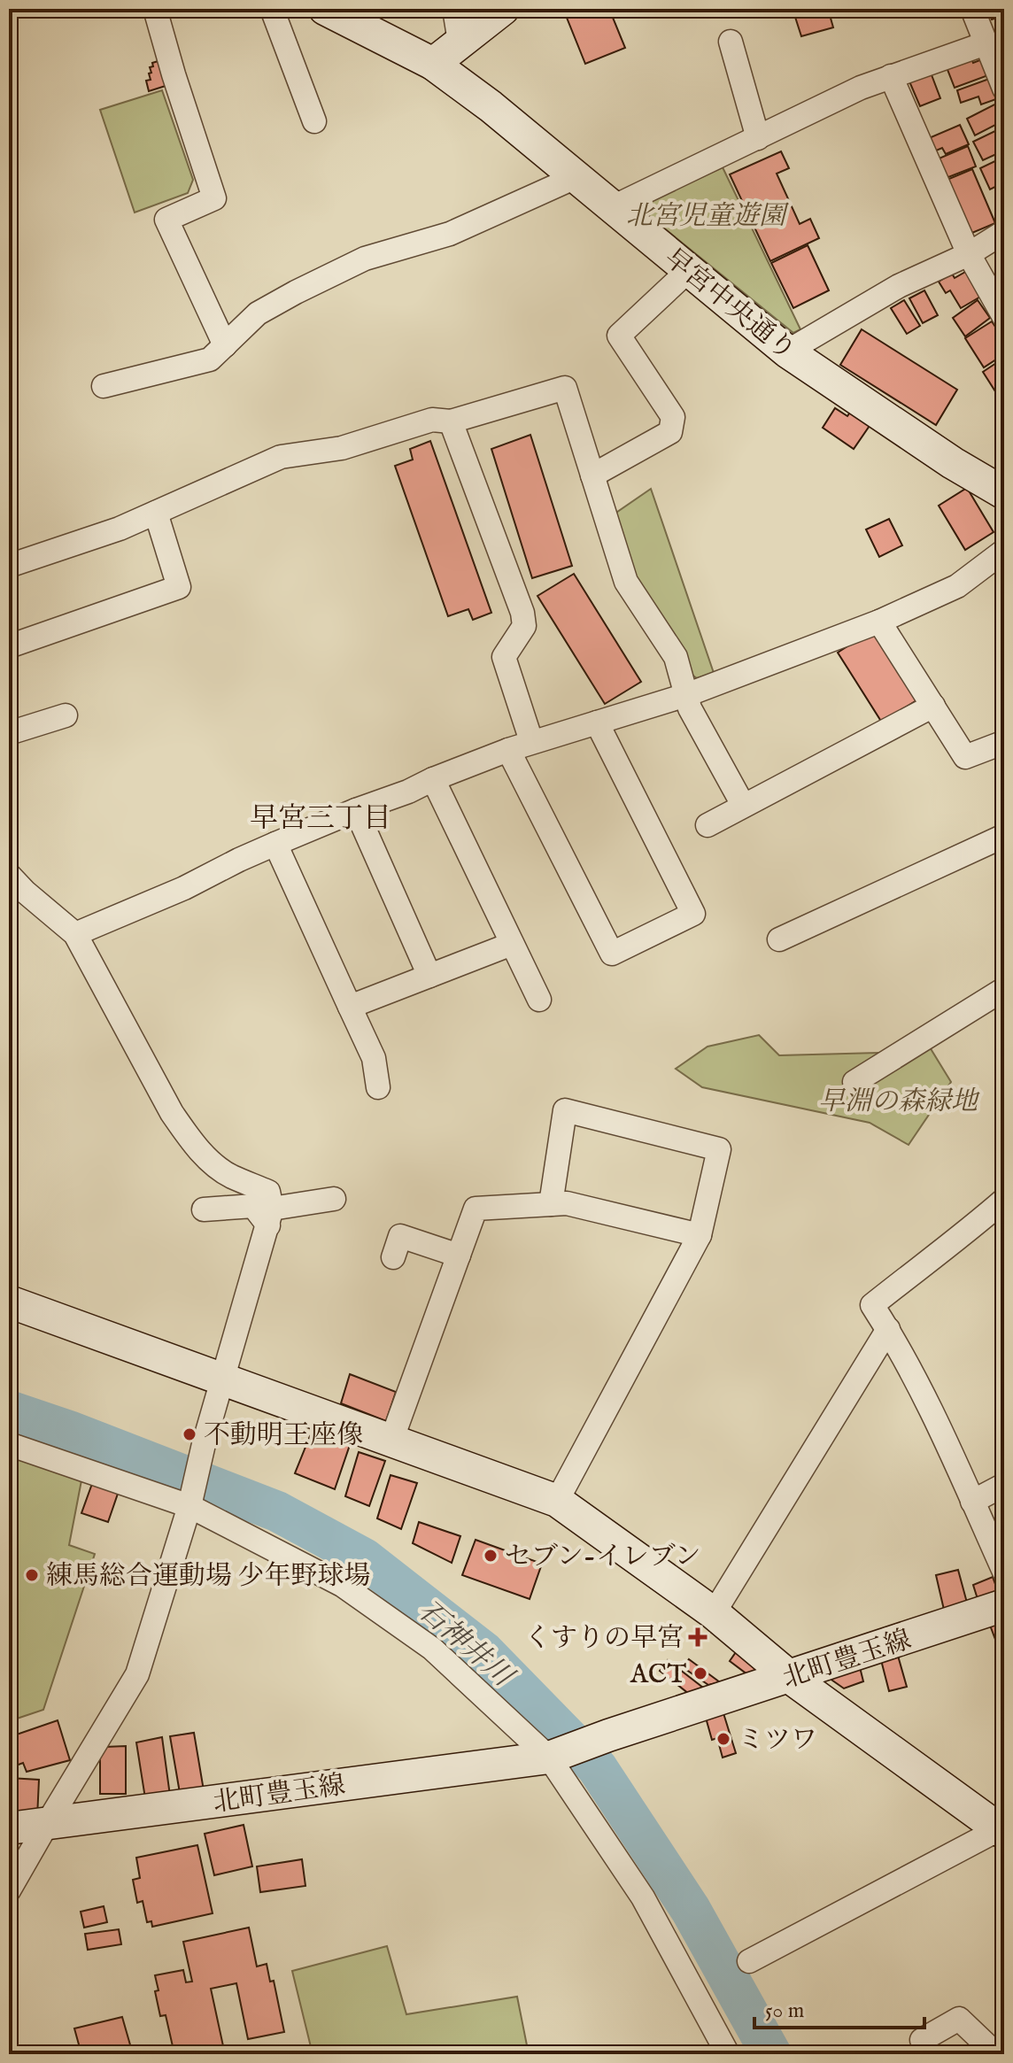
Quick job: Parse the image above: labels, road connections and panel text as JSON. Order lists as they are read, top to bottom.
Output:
{
  "streets": {
    "street": ["早宮中央通り", "北町豊玉線"]
  },
  "districts": ["早宮三丁目"],
  "water": ["石神井川"],
  "parks": ["北宮児童遊園", "早淵の森緑地"],
  "places": {
    "other": [
      "不動明王座像",
      "セブン-イレブン",
      "練馬総合運動場 少年野球場",
      "ACT",
      "ミツワ"
    ],
    "health": ["くすりの早宮"]
  },
  "scale_bar": "50 m"
}
